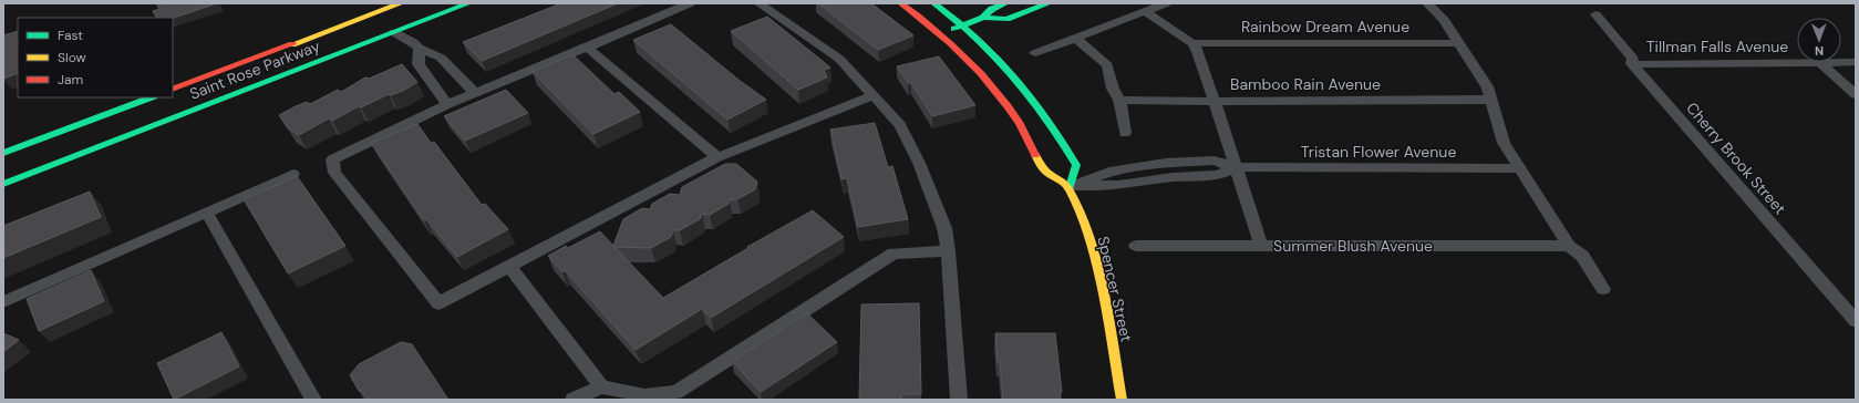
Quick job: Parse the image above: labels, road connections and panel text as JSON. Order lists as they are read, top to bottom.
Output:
{
  "streets": {
    "main road": ["Saint Rose Parkway", "Spencer Street"],
    "street": [
      "Rainbow Dream Avenue",
      "Tillman Falls Avenue",
      "Bamboo Rain Avenue",
      "Tristan Flower Avenue",
      "Cherry Brook Street",
      "Summer Blush Avenue"
    ]
  },
  "crossings": [
    ["Tillman Falls Avenue", "Cherry Brook Street"],
    ["Tristan Flower Avenue", "Spencer Street"]
  ],
  "legend": ["Fast", "Slow", "Jam"],
  "north": "bottom"
}
